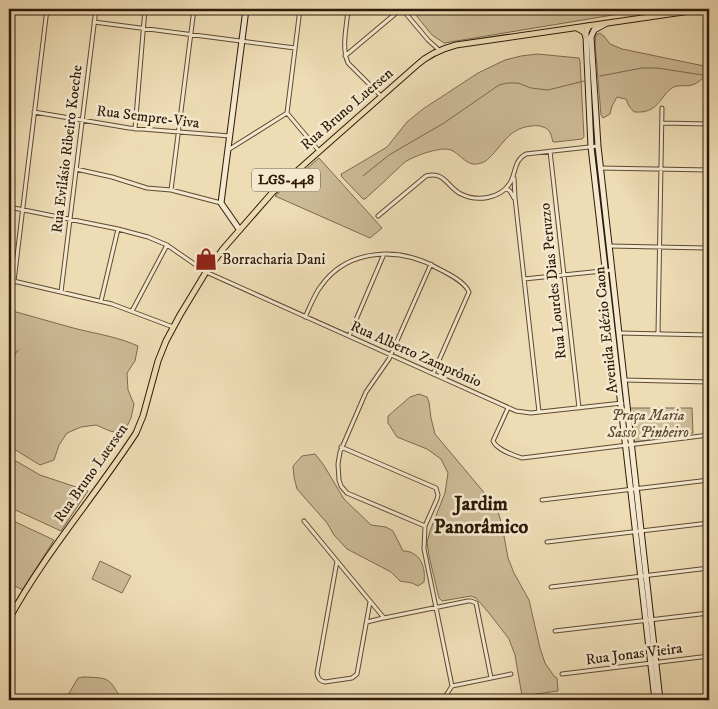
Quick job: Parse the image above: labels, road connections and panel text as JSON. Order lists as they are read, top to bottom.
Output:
{
  "streets": {
    "main road": ["Rua Bruno Luersen", "LGS-448", "Avenida Edézio Caon"],
    "street": [
      "Rua Sempre-Viva",
      "Rua Evilásio Ribeiro Koeche",
      "Rua Lourdes Dias Peruzzo",
      "Rua Alberto Zamprônio",
      "Rua Jonas Vieira"
    ]
  },
  "crossings": [
    ["Rua Bruno Luersen", "Avenida Edézio Caon"],
    ["Rua Bruno Luersen", "Rua Alberto Zamprônio"],
    ["Rua Sempre-Viva", "Rua Evilásio Ribeiro Koeche"],
    ["Rua Evilásio Ribeiro Koeche", "Rua Alberto Zamprônio"],
    ["Rua Lourdes Dias Peruzzo", "Rua Alberto Zamprônio"],
    ["Avenida Edézio Caon", "Rua Alberto Zamprônio"],
    ["Avenida Edézio Caon", "Rua Jonas Vieira"]
  ],
  "districts": ["Jardim Panorâmico"],
  "parks": ["Praça Maria Sasso Pinheiro"],
  "places": {
    "shop": ["Borracharia Dani"]
  }
}
